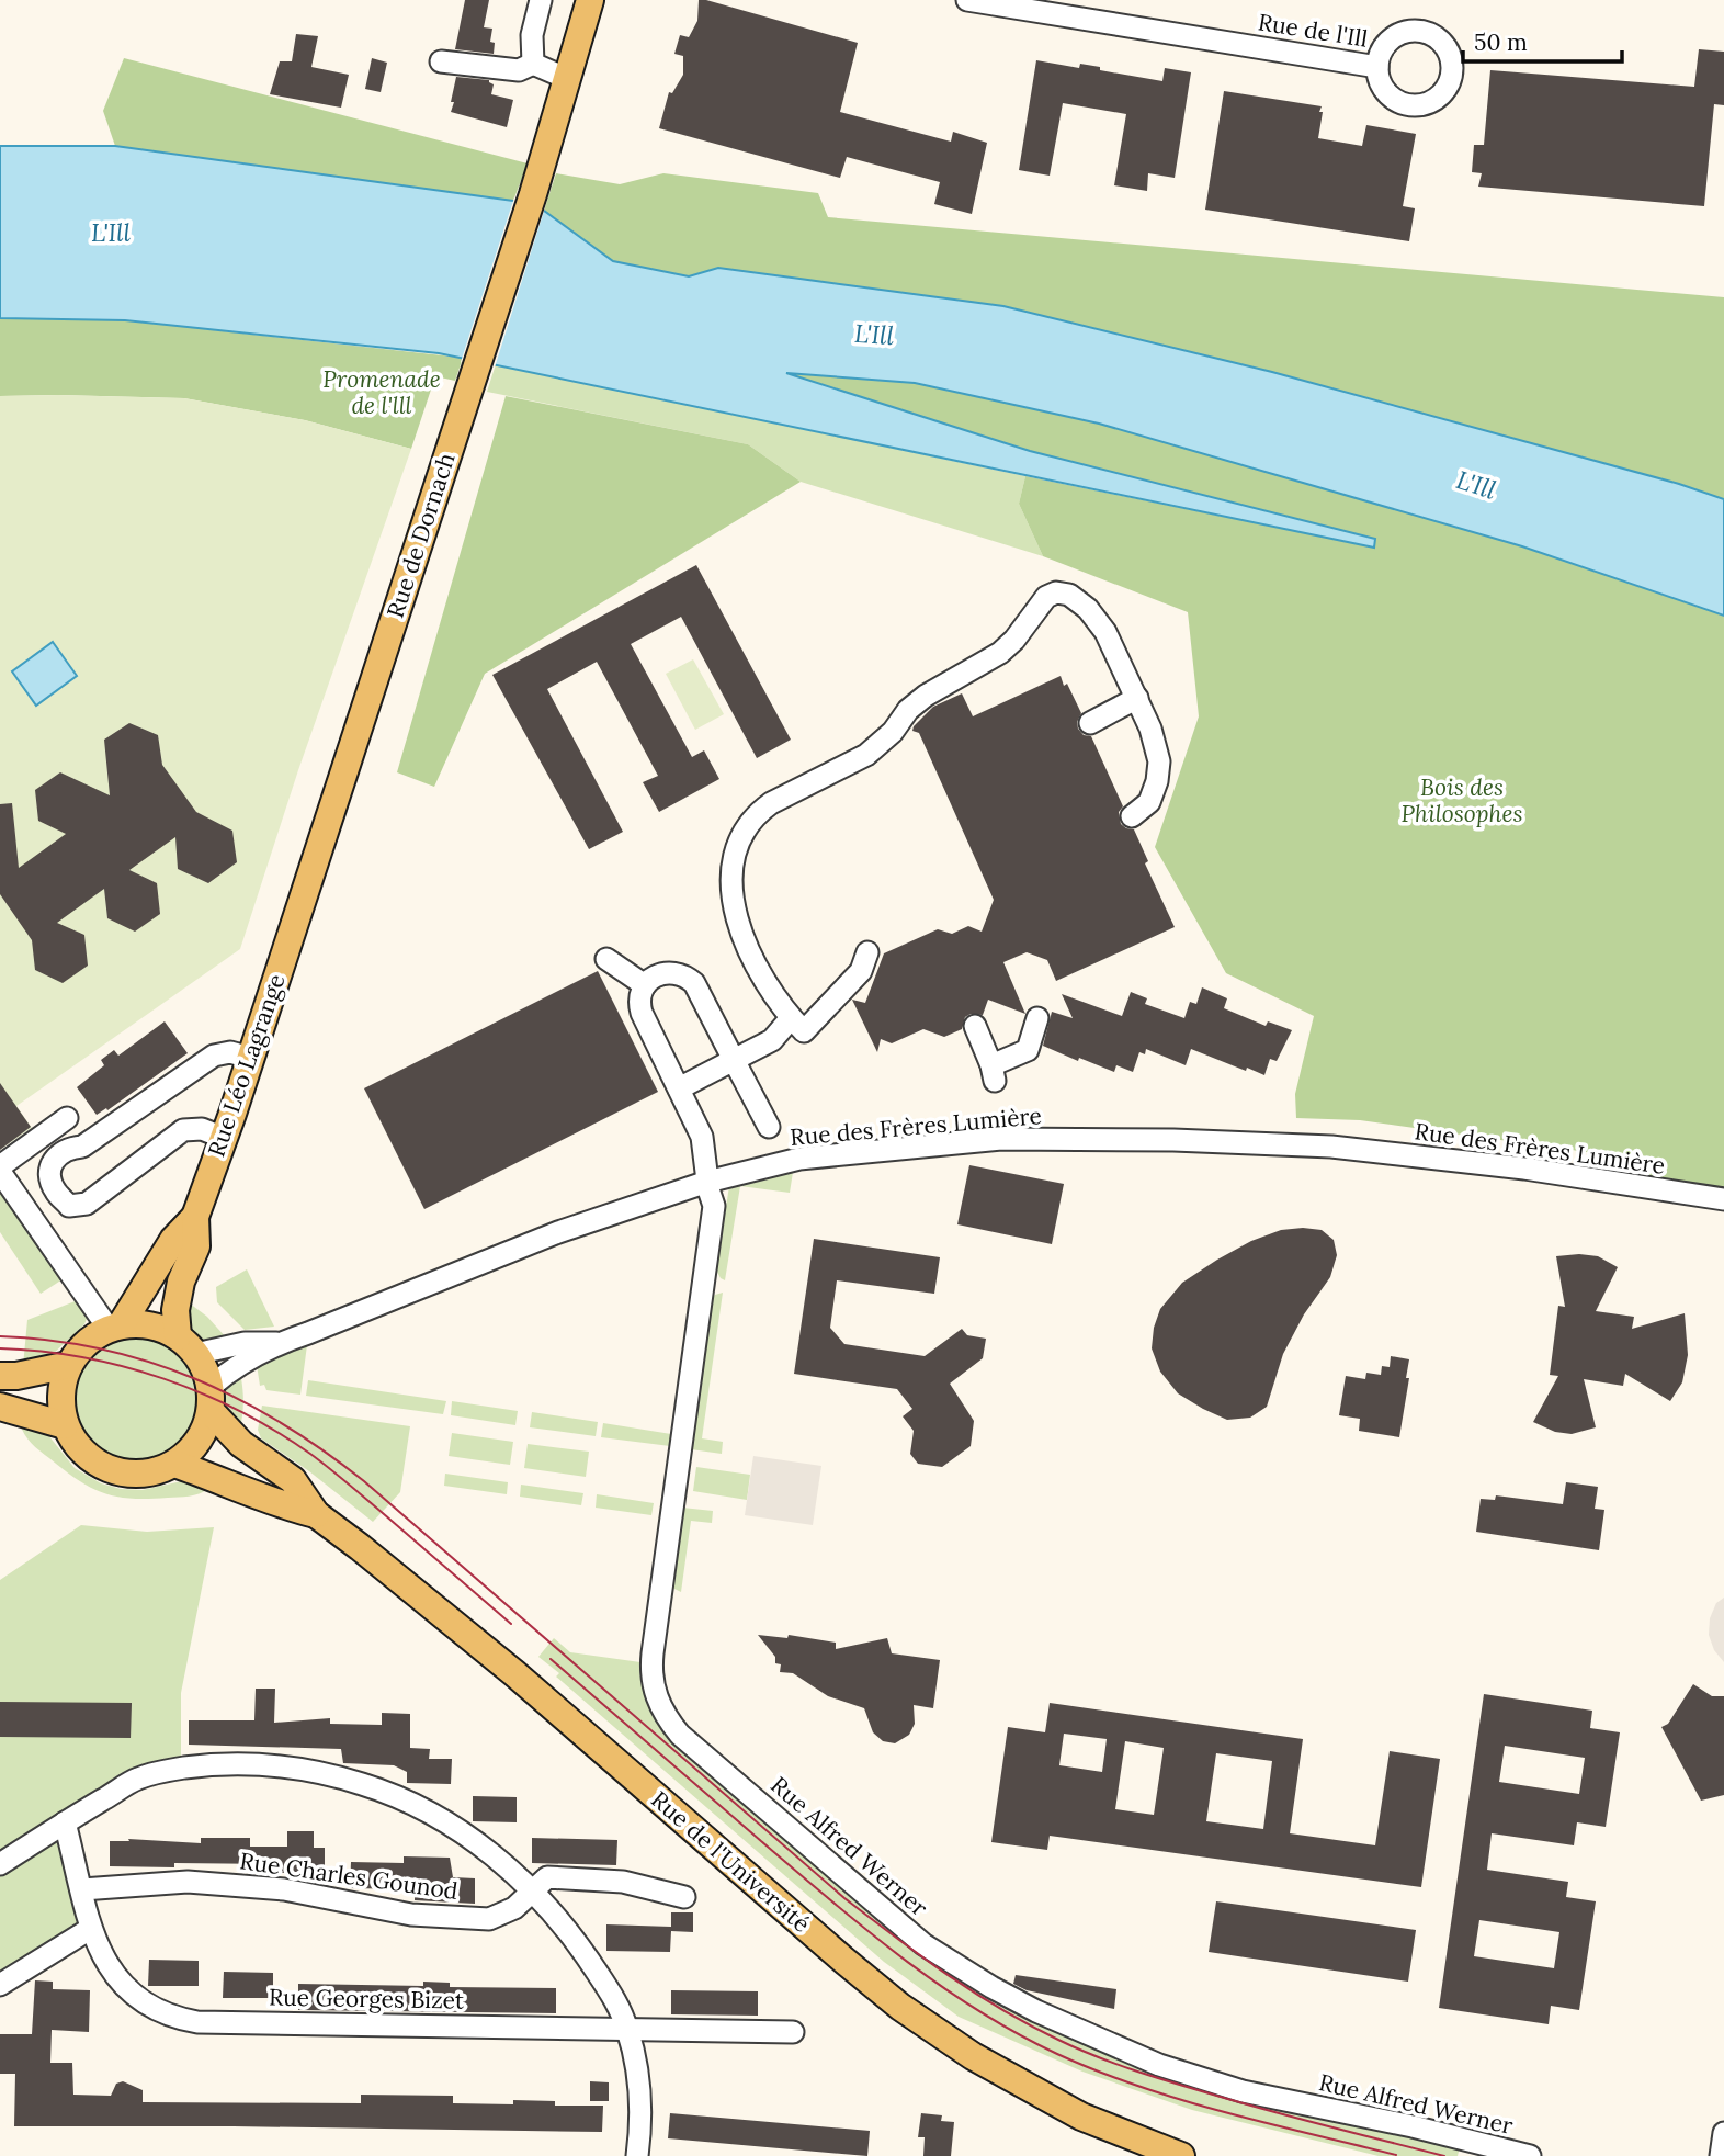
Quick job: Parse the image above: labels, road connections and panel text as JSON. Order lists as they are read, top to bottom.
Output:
{
  "streets": {
    "main road": ["Rue de Dornach", "Rue Léo Lagrange", "Rue de l'Université"],
    "street": [
      "Rue de l'Ill",
      "Rue des Frères Lumière",
      "Rue Alfred Werner",
      "Rue Charles Gounod",
      "Rue Georges Bizet"
    ]
  },
  "crossings": [
    ["Rue de Dornach", "Rue Léo Lagrange"],
    ["Rue Léo Lagrange", "Rue des Frères Lumière"],
    ["Rue Léo Lagrange", "Rue de l'Université"],
    ["Rue des Frères Lumière", "Rue Alfred Werner"],
    ["Rue des Frères Lumière", "Rue de l'Université"],
    ["Rue Charles Gounod", "Rue Georges Bizet"]
  ],
  "water": ["L'Ill"],
  "parks": ["Promenade de l'lll", "Bois des Philosophes"],
  "scale_bar": "50 m"
}
